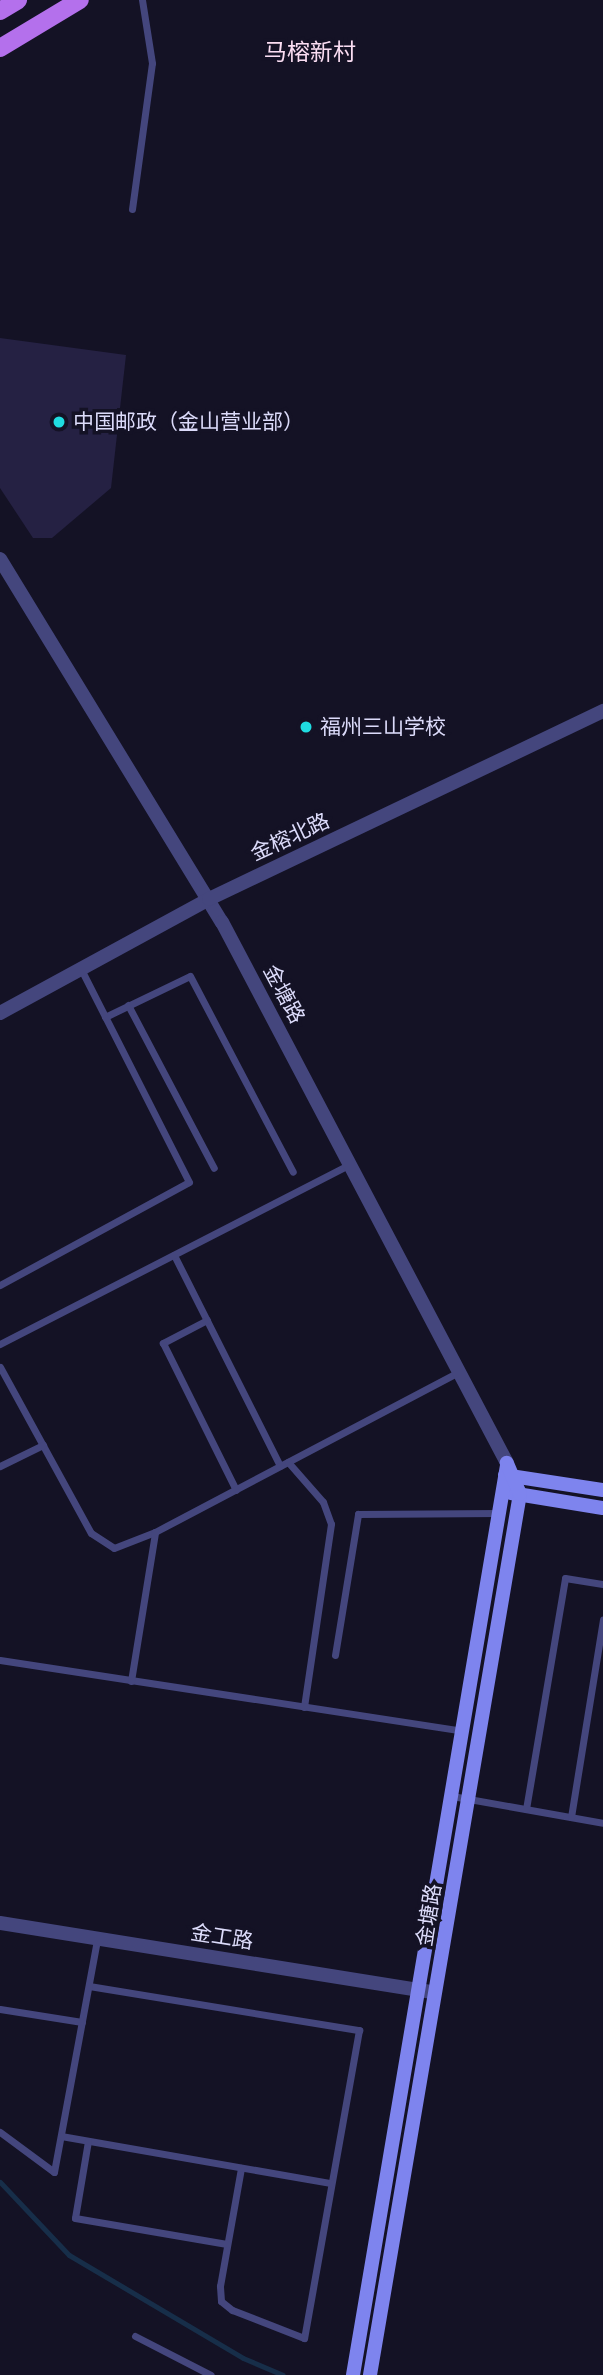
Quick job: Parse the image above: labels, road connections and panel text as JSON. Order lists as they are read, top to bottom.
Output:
{
  "streets": {
    "main road": ["金塘路"],
    "street": ["金榕北路", "金工路"]
  },
  "crossings": [
    ["金榕北路", "金塘路"],
    ["金塘路", "金工路"]
  ],
  "districts": ["马榕新村"],
  "places": ["中国邮政（金山营业部）", "福州三山学校"]
}
